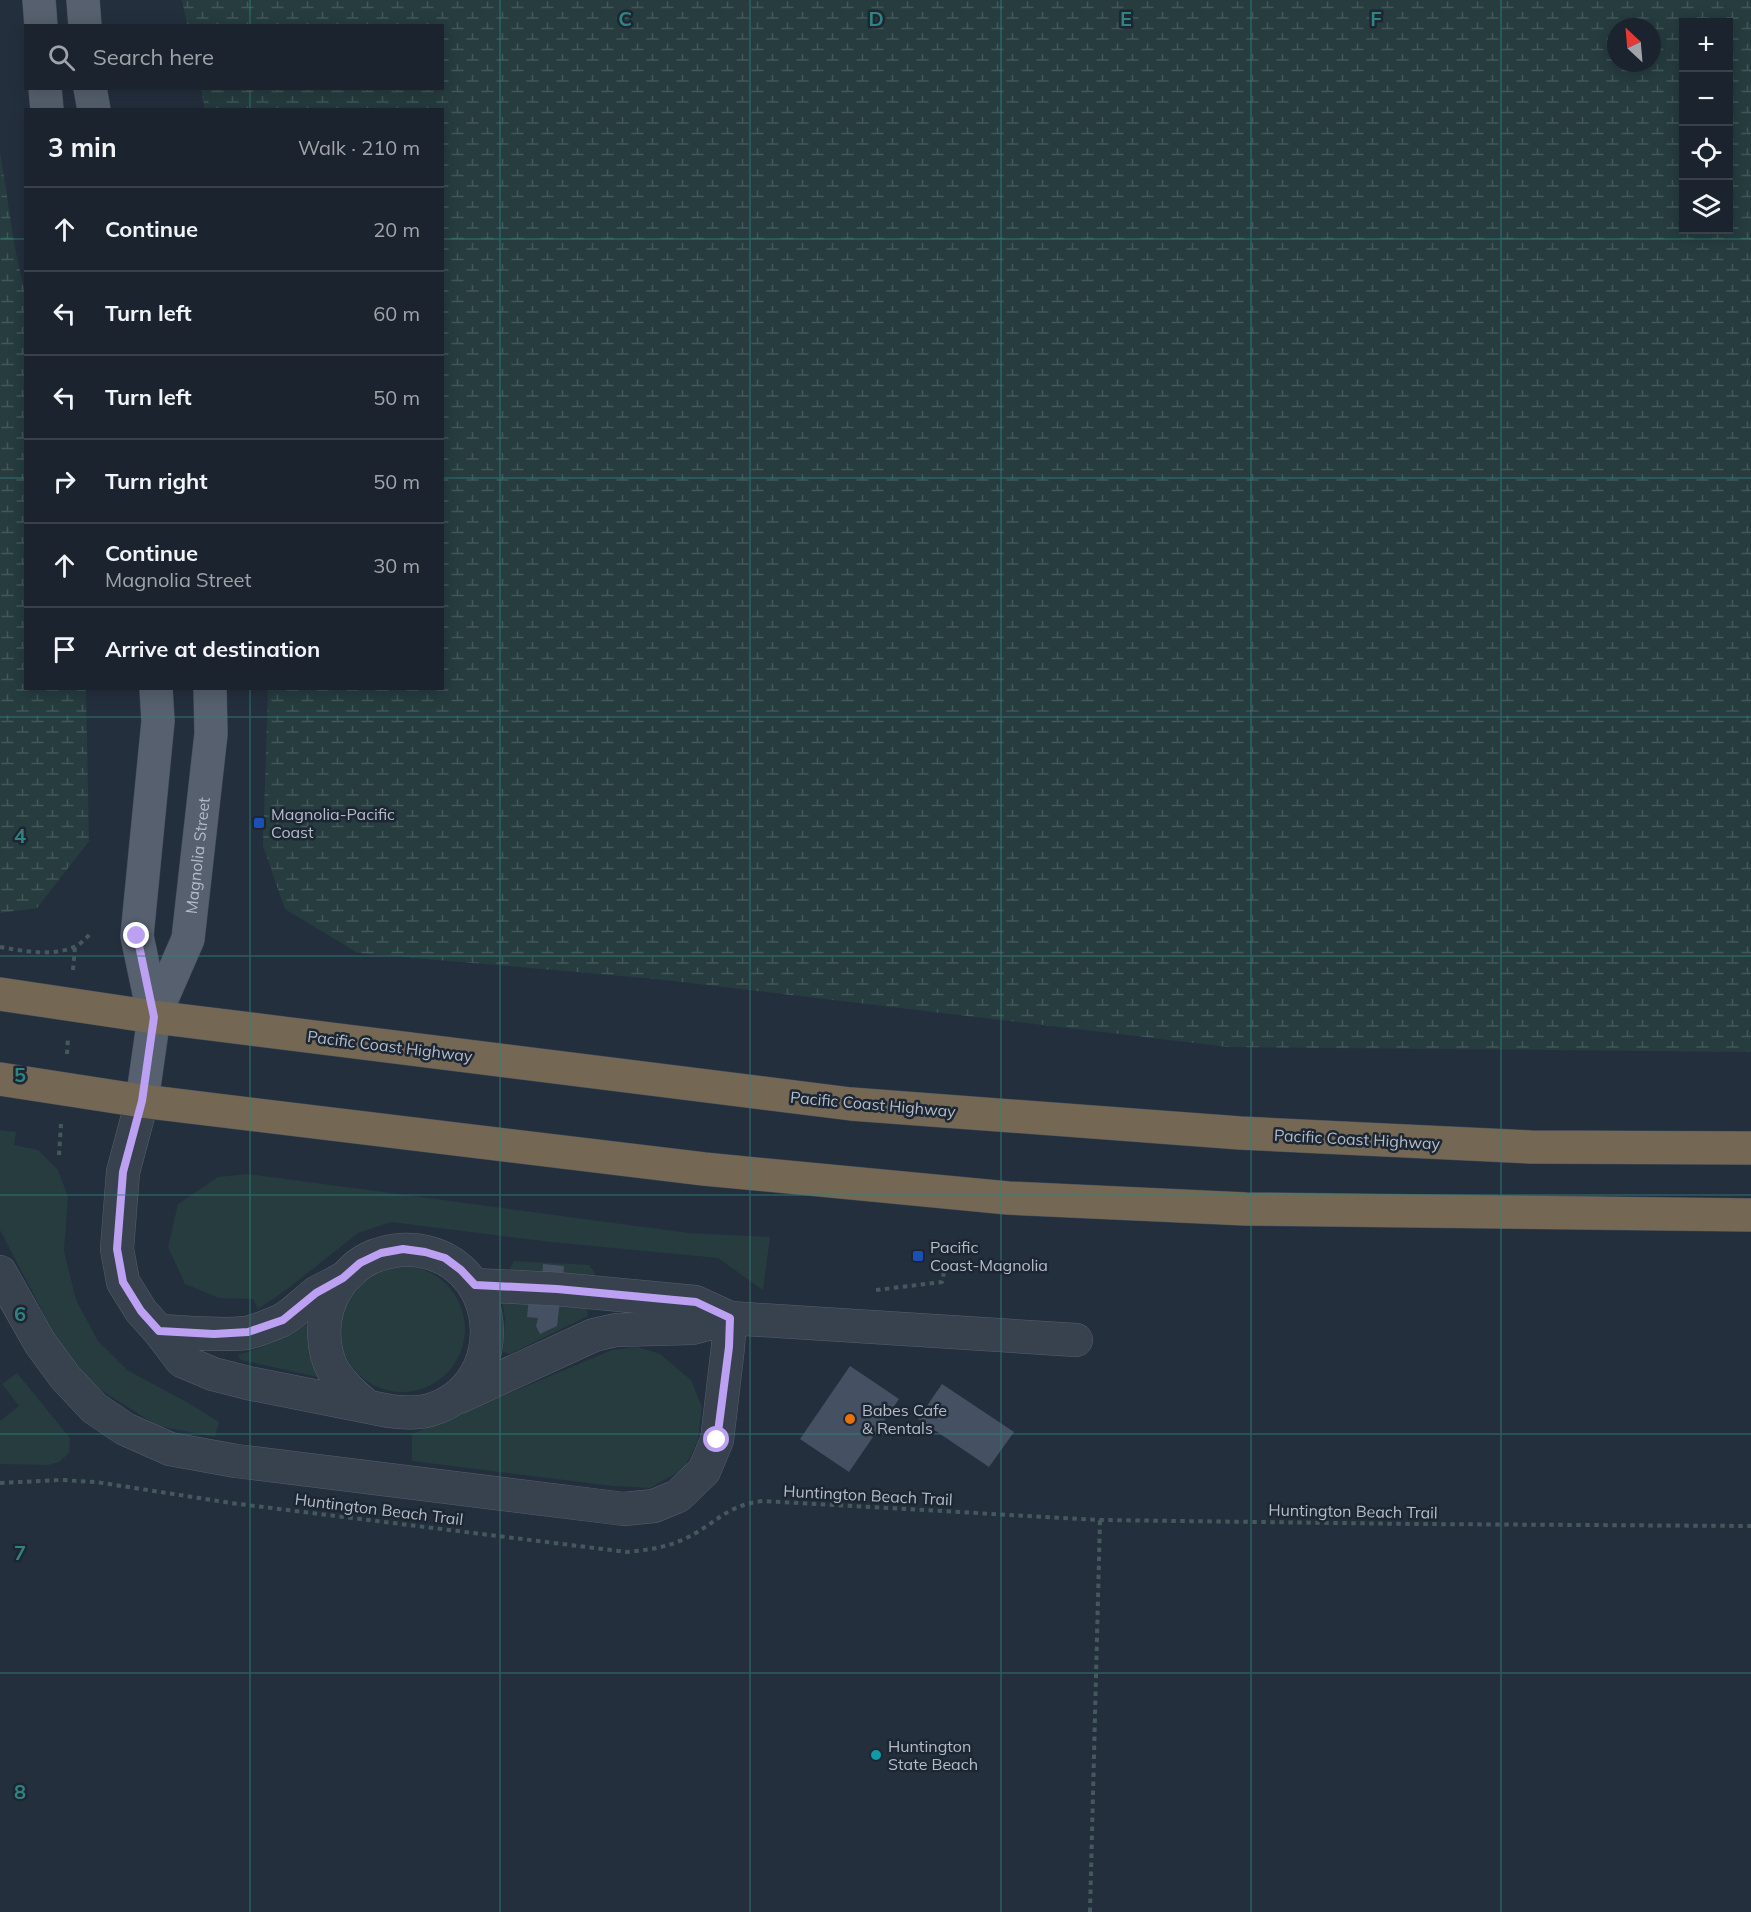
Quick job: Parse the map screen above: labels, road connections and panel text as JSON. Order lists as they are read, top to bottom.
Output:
{
  "streets": {
    "highway": ["Pacific Coast Highway"],
    "main road": ["Magnolia Street"],
    "path": ["Huntington Beach Trail"]
  },
  "crossings": [
    ["Magnolia Street", "Pacific Coast Highway"]
  ],
  "places": {
    "transit": ["Magnolia-Pacific Coast", "Pacific Coast-Magnolia"],
    "other": ["Babes Cafe & Rentals", "Huntington State Beach"]
  },
  "north": "top left",
  "page": {
    "map_buttons": ["+", "−"],
    "search": "Search here",
    "heading": ["3 min", "Walk · 210 m"],
    "list": [
      ["Continue", "20 m"],
      ["Turn left", "60 m"],
      ["Turn left", "50 m"],
      ["Turn right", "50 m"],
      ["Continue", "Magnolia Street", "30 m"],
      "Arrive at destination"
    ]
  },
  "grid": {
    "columns": [
      "C",
      "D",
      "E",
      "F"
    ],
    "rows": [
      "4",
      "5",
      "6",
      "7",
      "8"
    ]
  }
}
